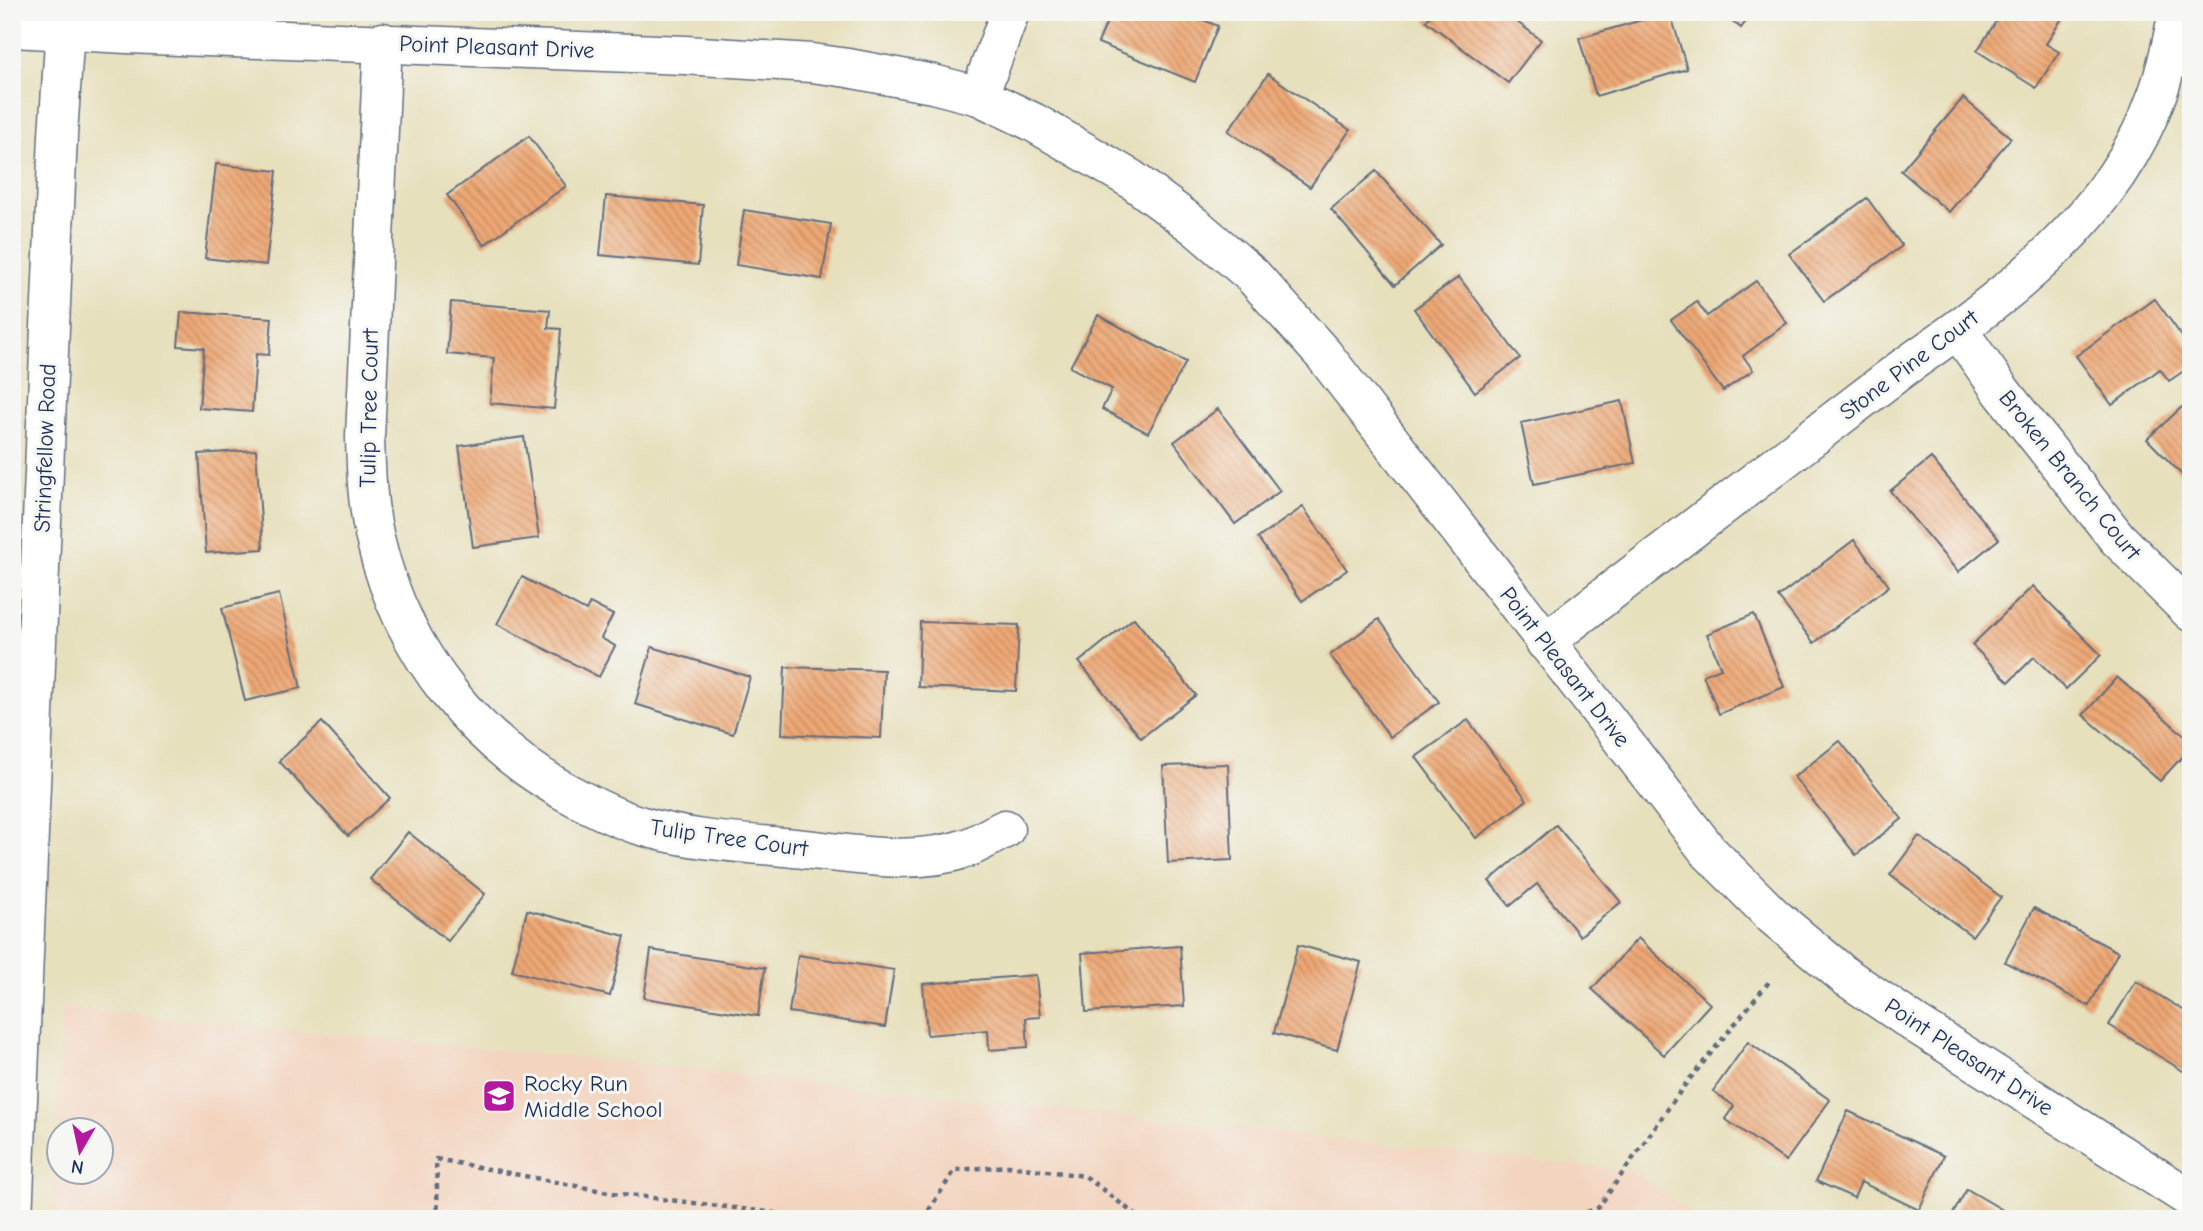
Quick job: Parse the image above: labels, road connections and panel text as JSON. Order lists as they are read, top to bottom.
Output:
{
  "streets": {
    "street": [
      "Point Pleasant Drive",
      "Stone Pine Court",
      "Tulip Tree Court",
      "Stringfellow Road",
      "Broken Branch Court"
    ]
  },
  "crossings": [
    ["Point Pleasant Drive", "Stone Pine Court"],
    ["Point Pleasant Drive", "Tulip Tree Court"],
    ["Point Pleasant Drive", "Stringfellow Road"],
    ["Stone Pine Court", "Broken Branch Court"]
  ],
  "places": {
    "school or university": ["Rocky Run Middle School"]
  },
  "north": "bottom"
}
